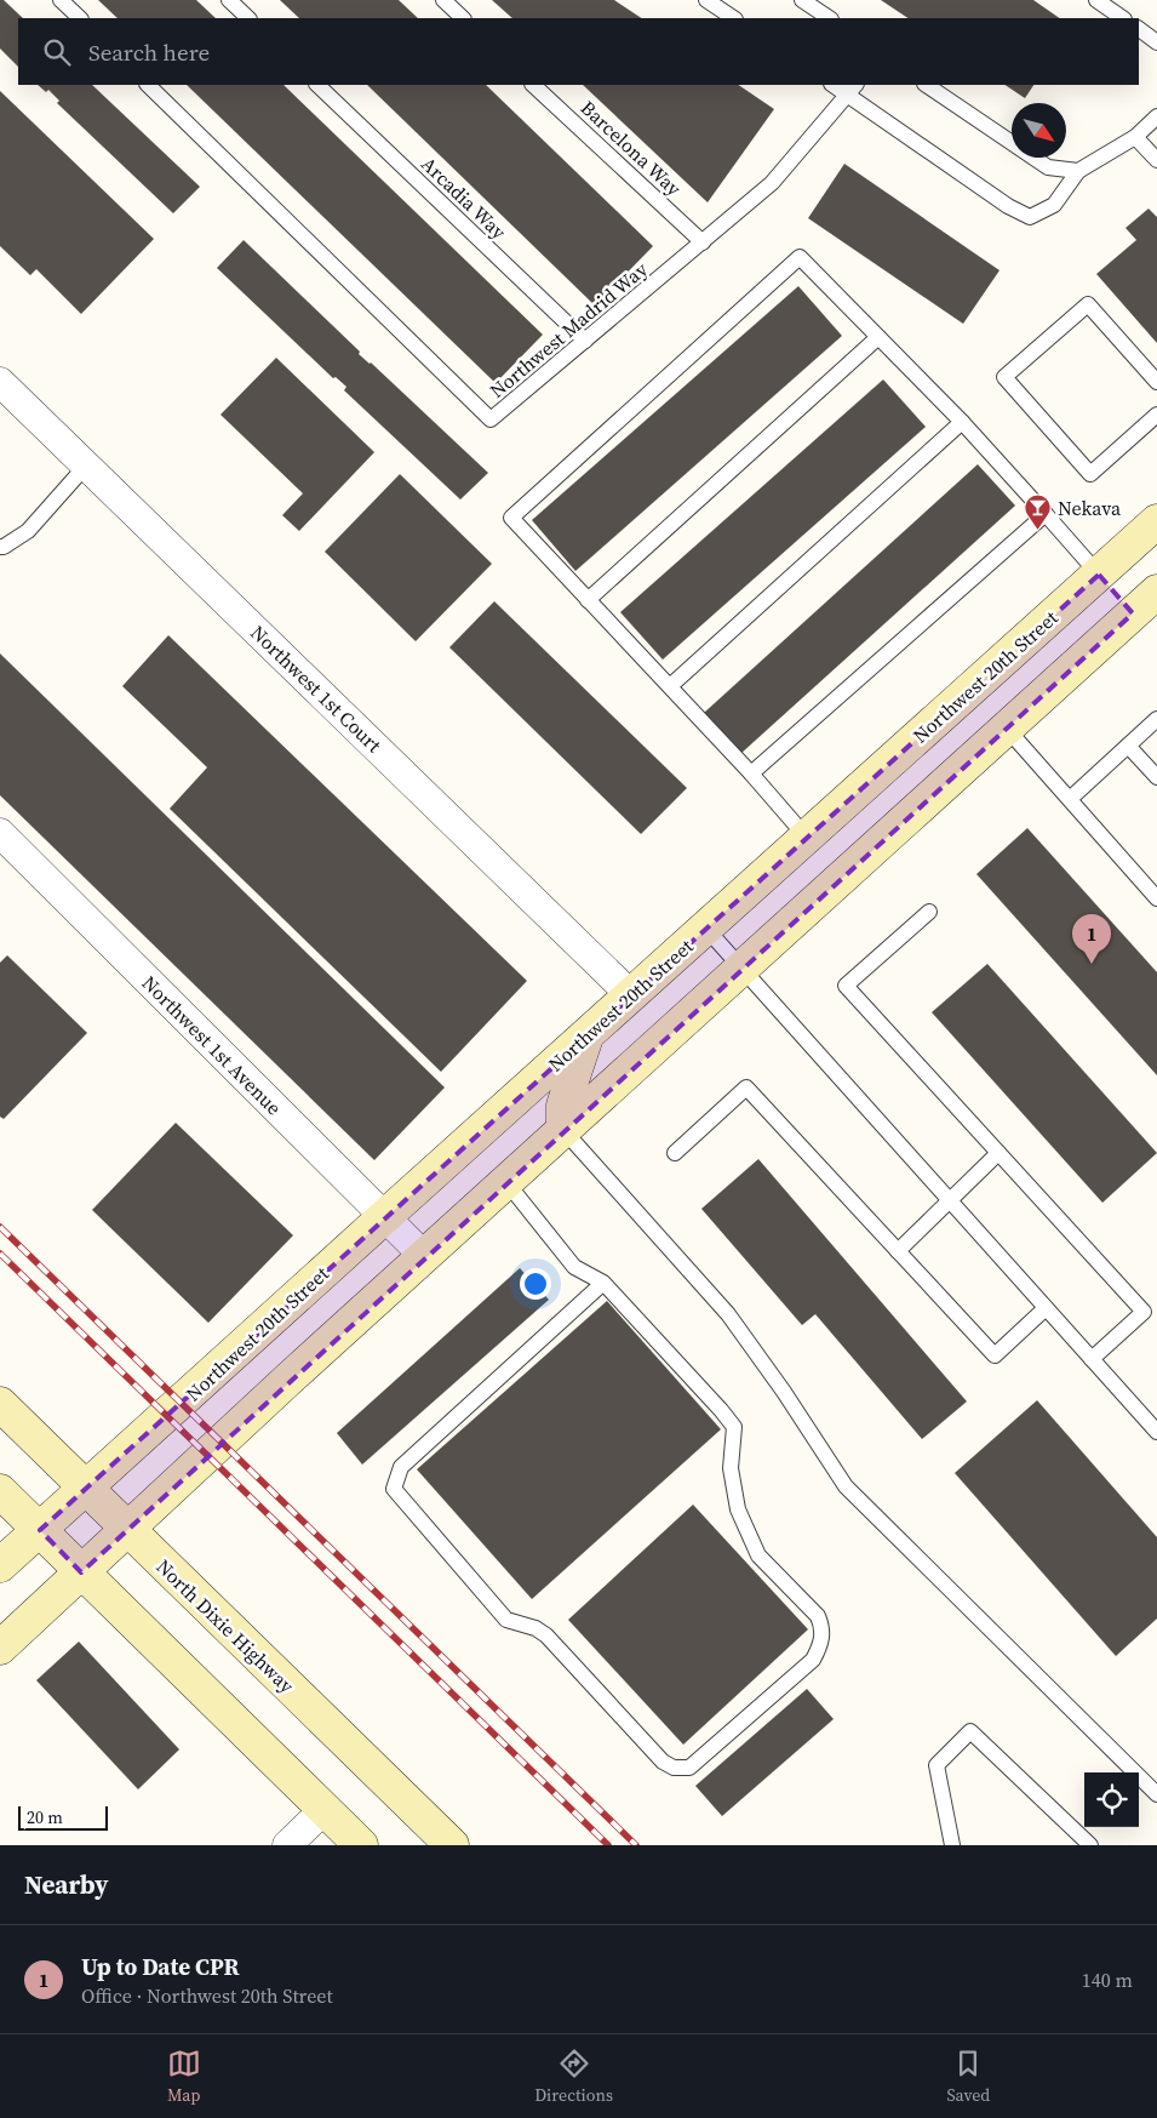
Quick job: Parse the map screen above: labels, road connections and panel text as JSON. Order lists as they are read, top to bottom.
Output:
{
  "streets": {
    "street": [
      "Northwest 20th Street",
      "Northwest 1st Court",
      "Northwest 1st Avenue",
      "North Dixie Highway"
    ],
    "lane": ["Barcelona Way", "Arcadia Way", "Northwest Madrid Way"]
  },
  "crossings": [
    ["Barcelona Way", "Northwest Madrid Way"],
    ["Arcadia Way", "Northwest Madrid Way"],
    ["Northwest 20th Street", "Northwest 1st Court"],
    ["Northwest 20th Street", "Northwest 1st Avenue"],
    ["Northwest 20th Street", "North Dixie Highway"]
  ],
  "places": {
    "bar": ["Nekava"]
  },
  "scale_bar": "20 m",
  "north": "bottom right",
  "page": {
    "search": "Search here",
    "pins": "1",
    "scale": "20 m",
    "heading": "Nearby",
    "list": [
      {
        "mark": "1",
        "name": "Up to Date CPR",
        "note": "Office · Northwest 20th Street",
        "value": "140 m"
      }
    ],
    "nav": ["Map", "Directions", "Saved"]
  }
}
